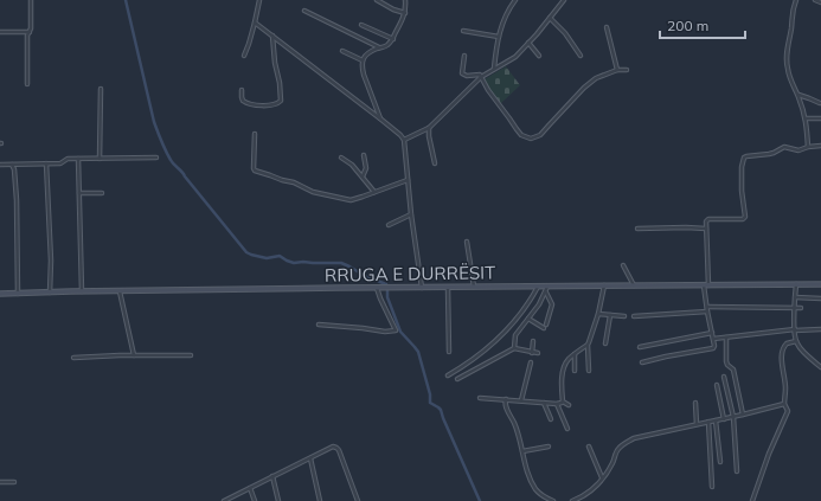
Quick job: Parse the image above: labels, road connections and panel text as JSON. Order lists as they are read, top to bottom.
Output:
{
  "streets": {
    "main road": ["RRUGA E DURRËSIT"]
  },
  "scale_bar": "200 m"
}
